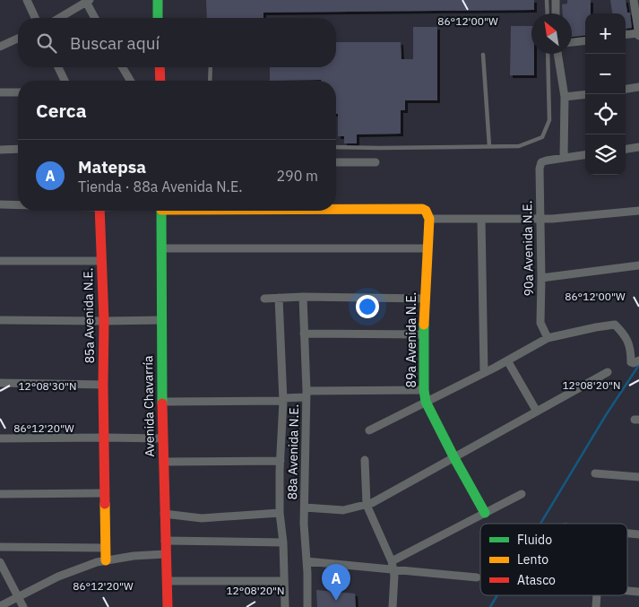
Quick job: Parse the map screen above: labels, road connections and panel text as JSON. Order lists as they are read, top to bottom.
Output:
{
  "streets": {
    "street": [
      "90a Avenida N.E.",
      "85a Avenida N.E.",
      "89a Avenida N.E.",
      "Avenida Chavarría",
      "88a Avenida N.E."
    ]
  },
  "legend": ["Fluido", "Lento", "Atasco"],
  "north": "top left",
  "page": {
    "map_buttons": ["+", "−"],
    "search": "Buscar aquí",
    "heading": "Cerca",
    "list": [
      {
        "mark": "A",
        "name": "Matepsa",
        "note": "Tienda · 88a Avenida N.E.",
        "value": "290 m"
      }
    ],
    "pins": "A"
  },
  "coordinates": [
    "86°12'00\"W",
    "12°08'20\"N",
    "12°08'30\"N",
    "86°12'20\"W"
  ]
}
